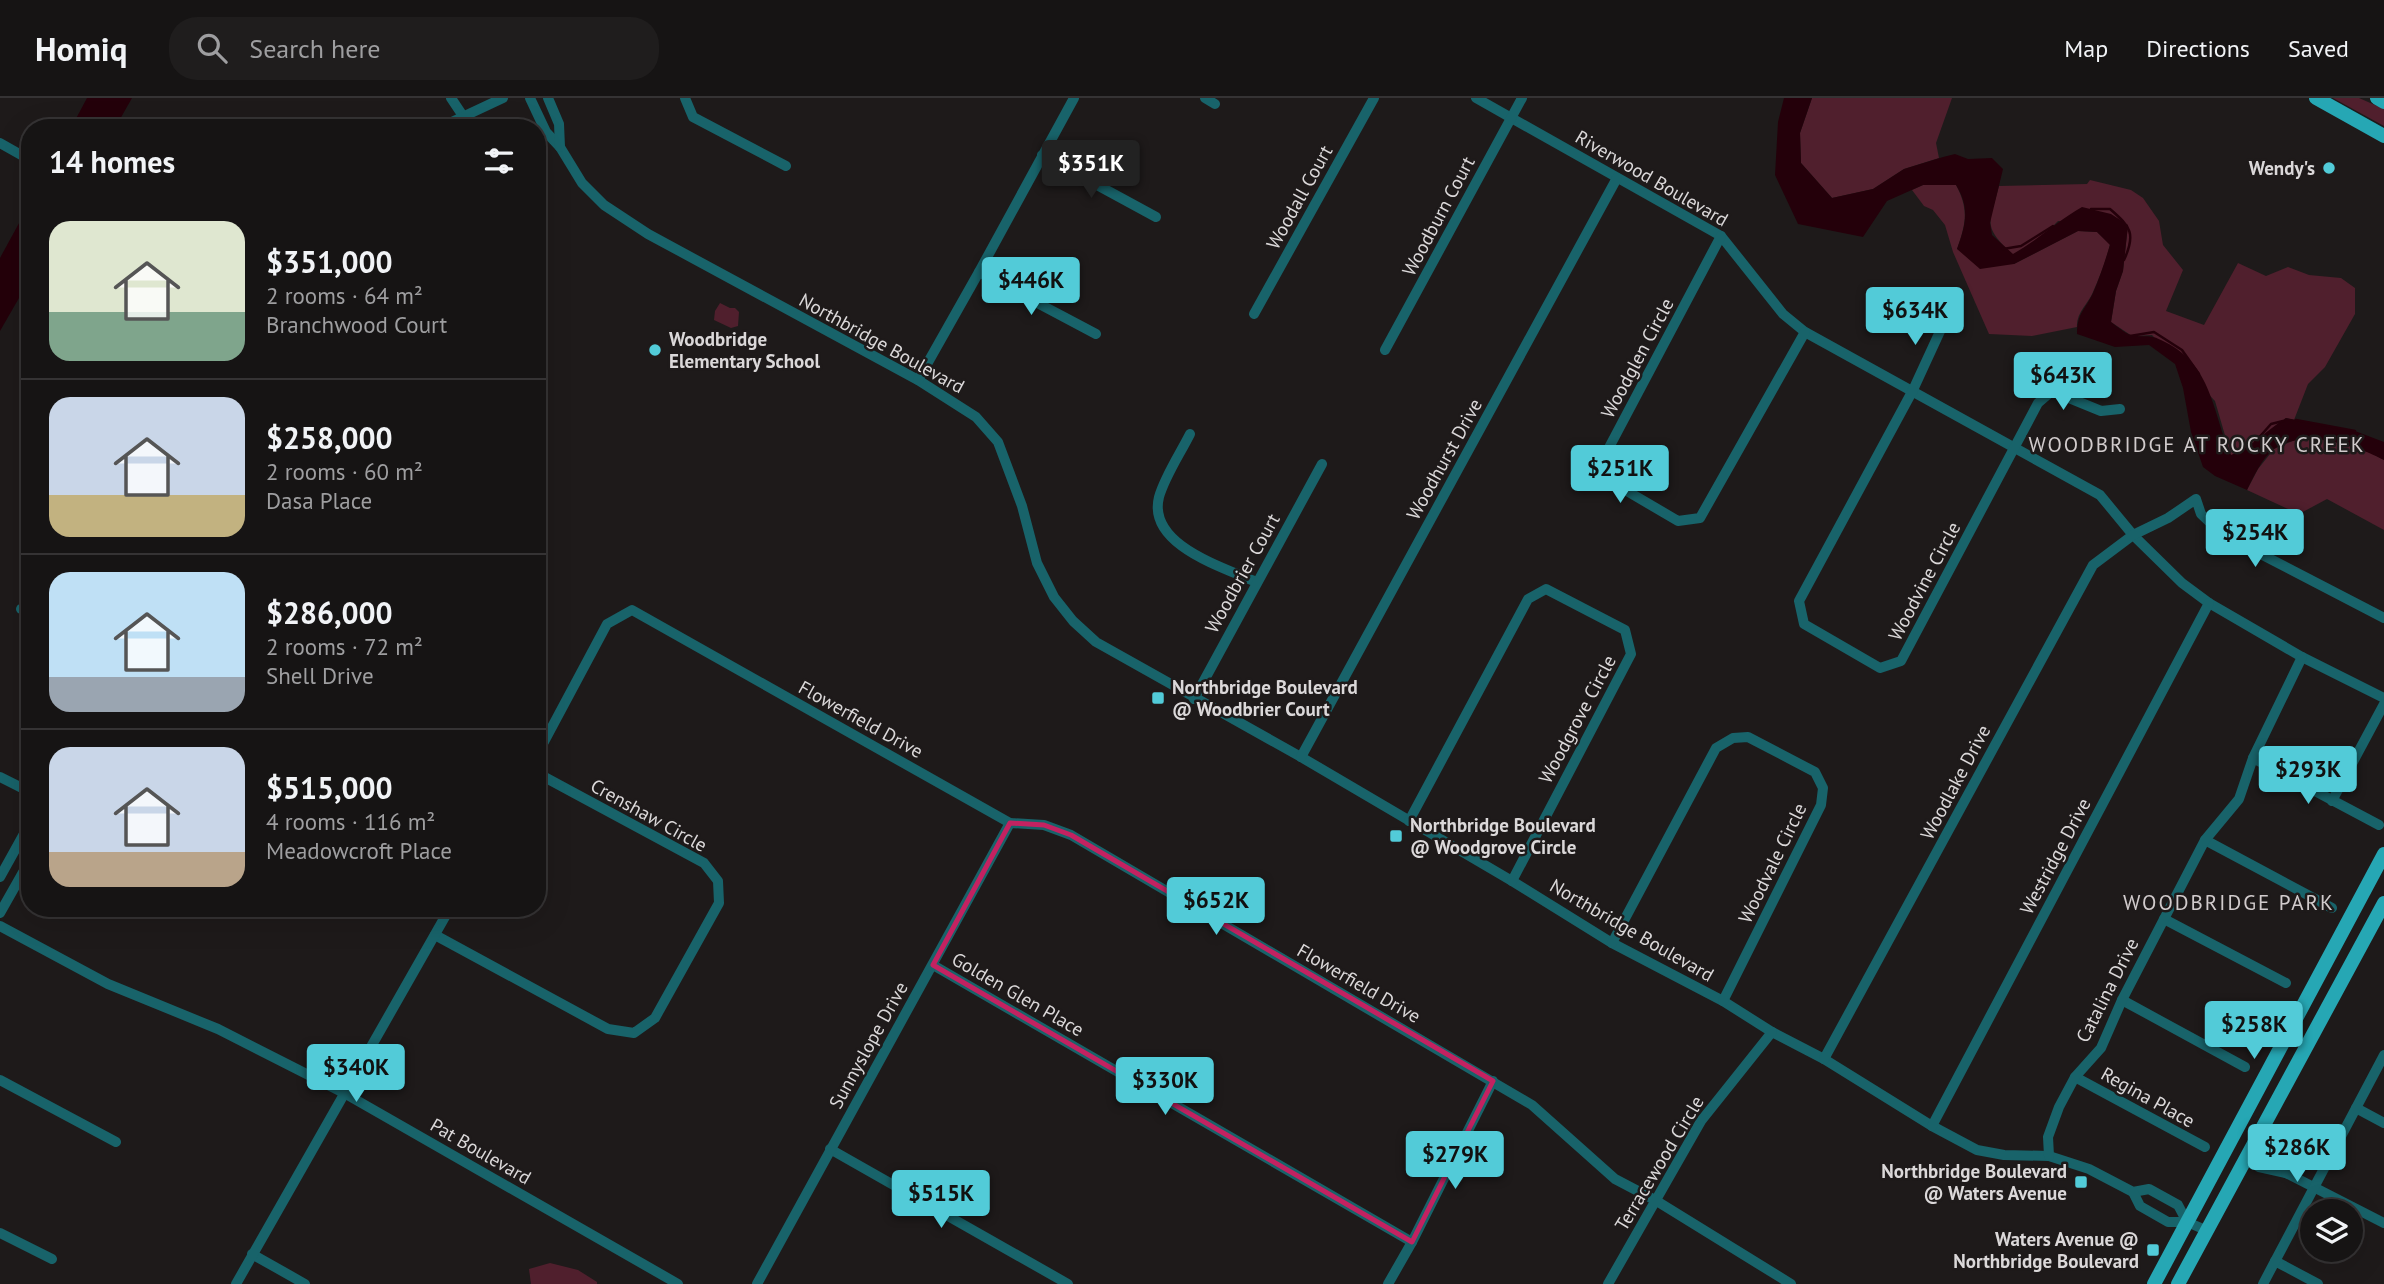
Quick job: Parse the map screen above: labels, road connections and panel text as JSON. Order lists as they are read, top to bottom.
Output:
{
  "streets": {
    "street": [
      "Riverwood Boulevard",
      "Woodall Court",
      "Woodburn Court",
      "Northbridge Boulevard",
      "Woodglen Circle",
      "Woodhurst Drive",
      "Woodbrier Court",
      "Woodvine Circle",
      "Flowerfield Drive",
      "Woodgrove Circle",
      "Woodlake Drive",
      "Crenshaw Circle",
      "Westridge Drive",
      "Woodvale Circle",
      "Catalina Drive",
      "Golden Glen Place",
      "Sunnyslope Drive",
      "Regina Place",
      "Pat Boulevard",
      "Terracewood Circle"
    ]
  },
  "crossings": [
    ["Riverwood Boulevard", "Woodburn Court"],
    ["Riverwood Boulevard", "Woodglen Circle"],
    ["Riverwood Boulevard", "Woodhurst Drive"],
    ["Riverwood Boulevard", "Woodvine Circle"],
    ["Riverwood Boulevard", "Woodlake Drive"],
    ["Riverwood Boulevard", "Westridge Drive"],
    ["Riverwood Boulevard", "Catalina Drive"],
    ["Northbridge Boulevard", "Woodhurst Drive"],
    ["Northbridge Boulevard", "Woodbrier Court"],
    ["Northbridge Boulevard", "Woodgrove Circle"],
    ["Northbridge Boulevard", "Woodlake Drive"],
    ["Northbridge Boulevard", "Westridge Drive"],
    ["Northbridge Boulevard", "Woodvale Circle"],
    ["Northbridge Boulevard", "Catalina Drive"],
    ["Northbridge Boulevard", "Terracewood Circle"],
    ["Flowerfield Drive", "Sunnyslope Drive"],
    ["Flowerfield Drive", "Terracewood Circle"],
    ["Catalina Drive", "Regina Place"],
    ["Golden Glen Place", "Sunnyslope Drive"]
  ],
  "districts": ["WOODBRIDGE AT ROCKY CREEK", "WOODBRIDGE PARK"],
  "places": {
    "other": ["Wendy's", "Woodbridge Elementary School"],
    "transit": [
      "Northbridge Boulevard @ Woodbrier Court",
      "Northbridge Boulevard @ Woodgrove Circle",
      "Northbridge Boulevard @ Waters Avenue",
      "Waters Avenue @ Northbridge Boulevard"
    ]
  },
  "page": {
    "header": "Homiq",
    "search": "Search here",
    "nav": ["Map", "Directions", "Saved"],
    "heading": "14 homes",
    "price": [
      "$351K",
      "$446K",
      "$634K",
      "$643K",
      "$251K",
      "$254K",
      "$293K",
      "$652K",
      "$258K",
      "$340K",
      "$330K",
      "$286K",
      "$279K",
      "$515K"
    ],
    "list": [
      {
        "name": "$351,000",
        "note": "2 rooms · 64 m² · Branchwood Court"
      },
      {
        "name": "$258,000",
        "note": "2 rooms · 60 m² · Dasa Place"
      },
      {
        "name": "$286,000",
        "note": "2 rooms · 72 m² · Shell Drive"
      },
      {
        "name": "$515,000",
        "note": "4 rooms · 116 m² · Meadowcroft Place"
      }
    ]
  }
}
